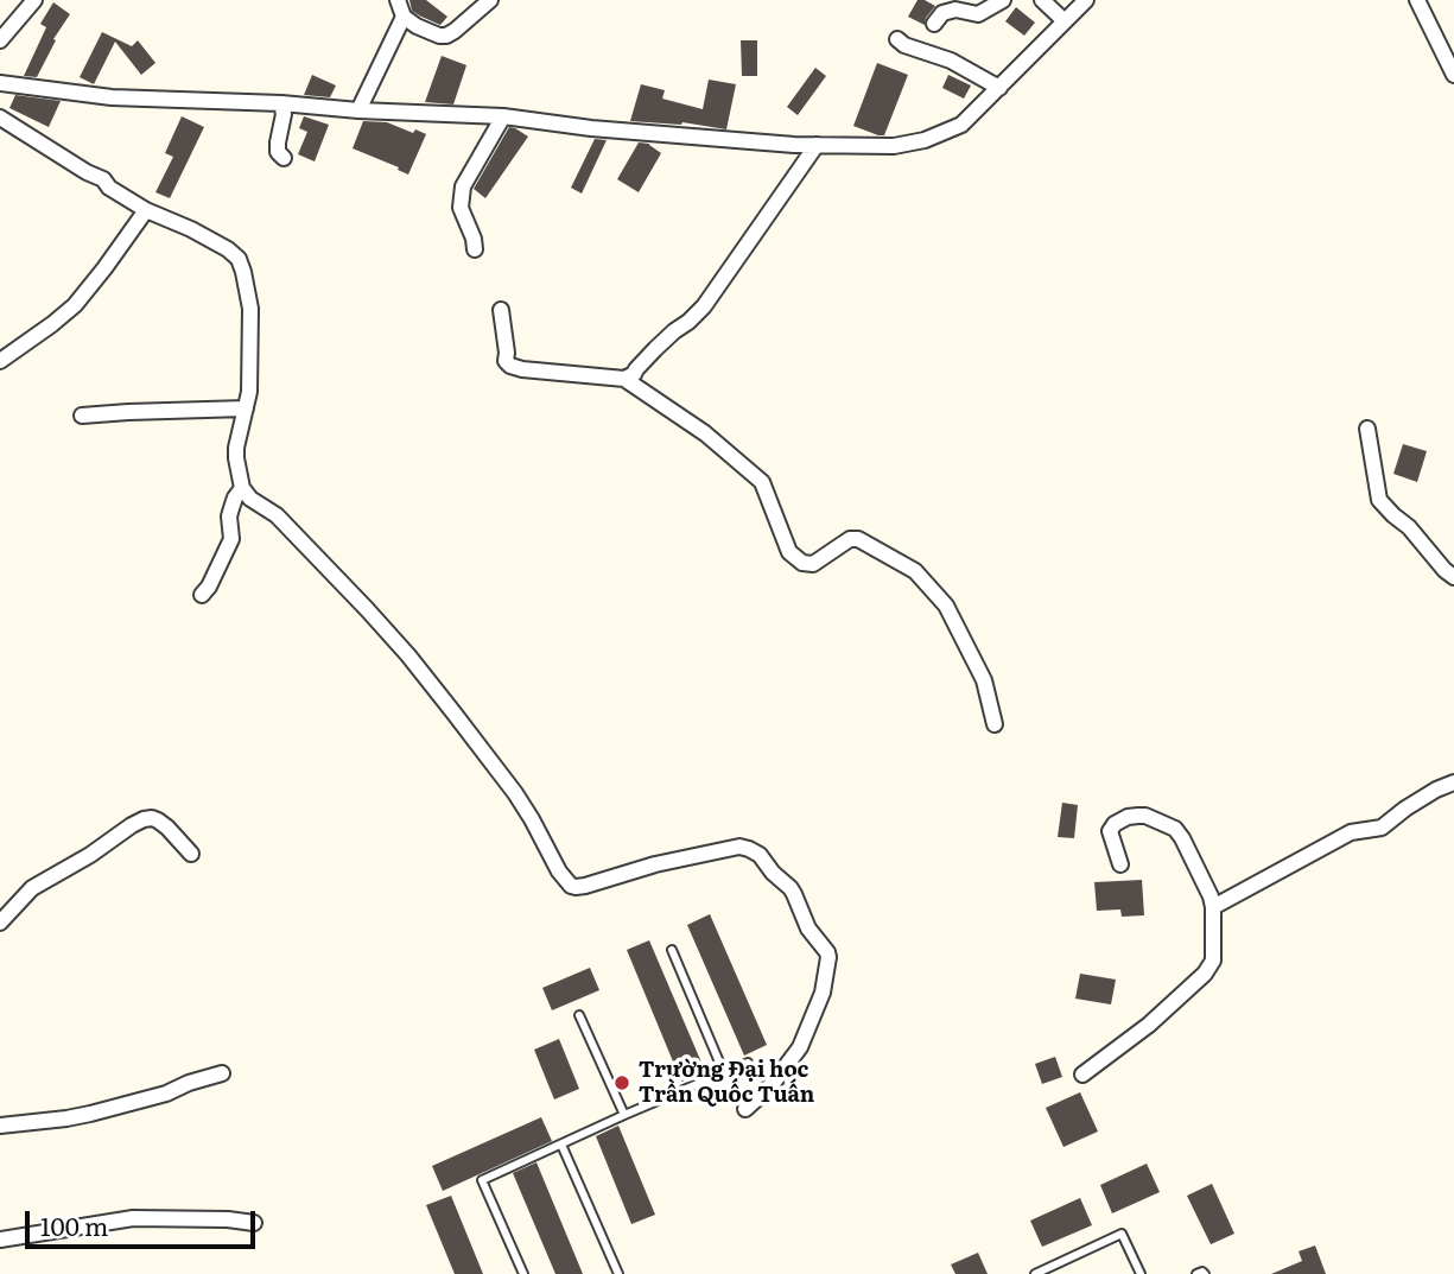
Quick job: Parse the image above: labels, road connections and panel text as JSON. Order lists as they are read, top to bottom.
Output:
{
  "places": ["Trường Đại học Trần Quốc Tuấn"],
  "scale_bar": "100 m"
}
